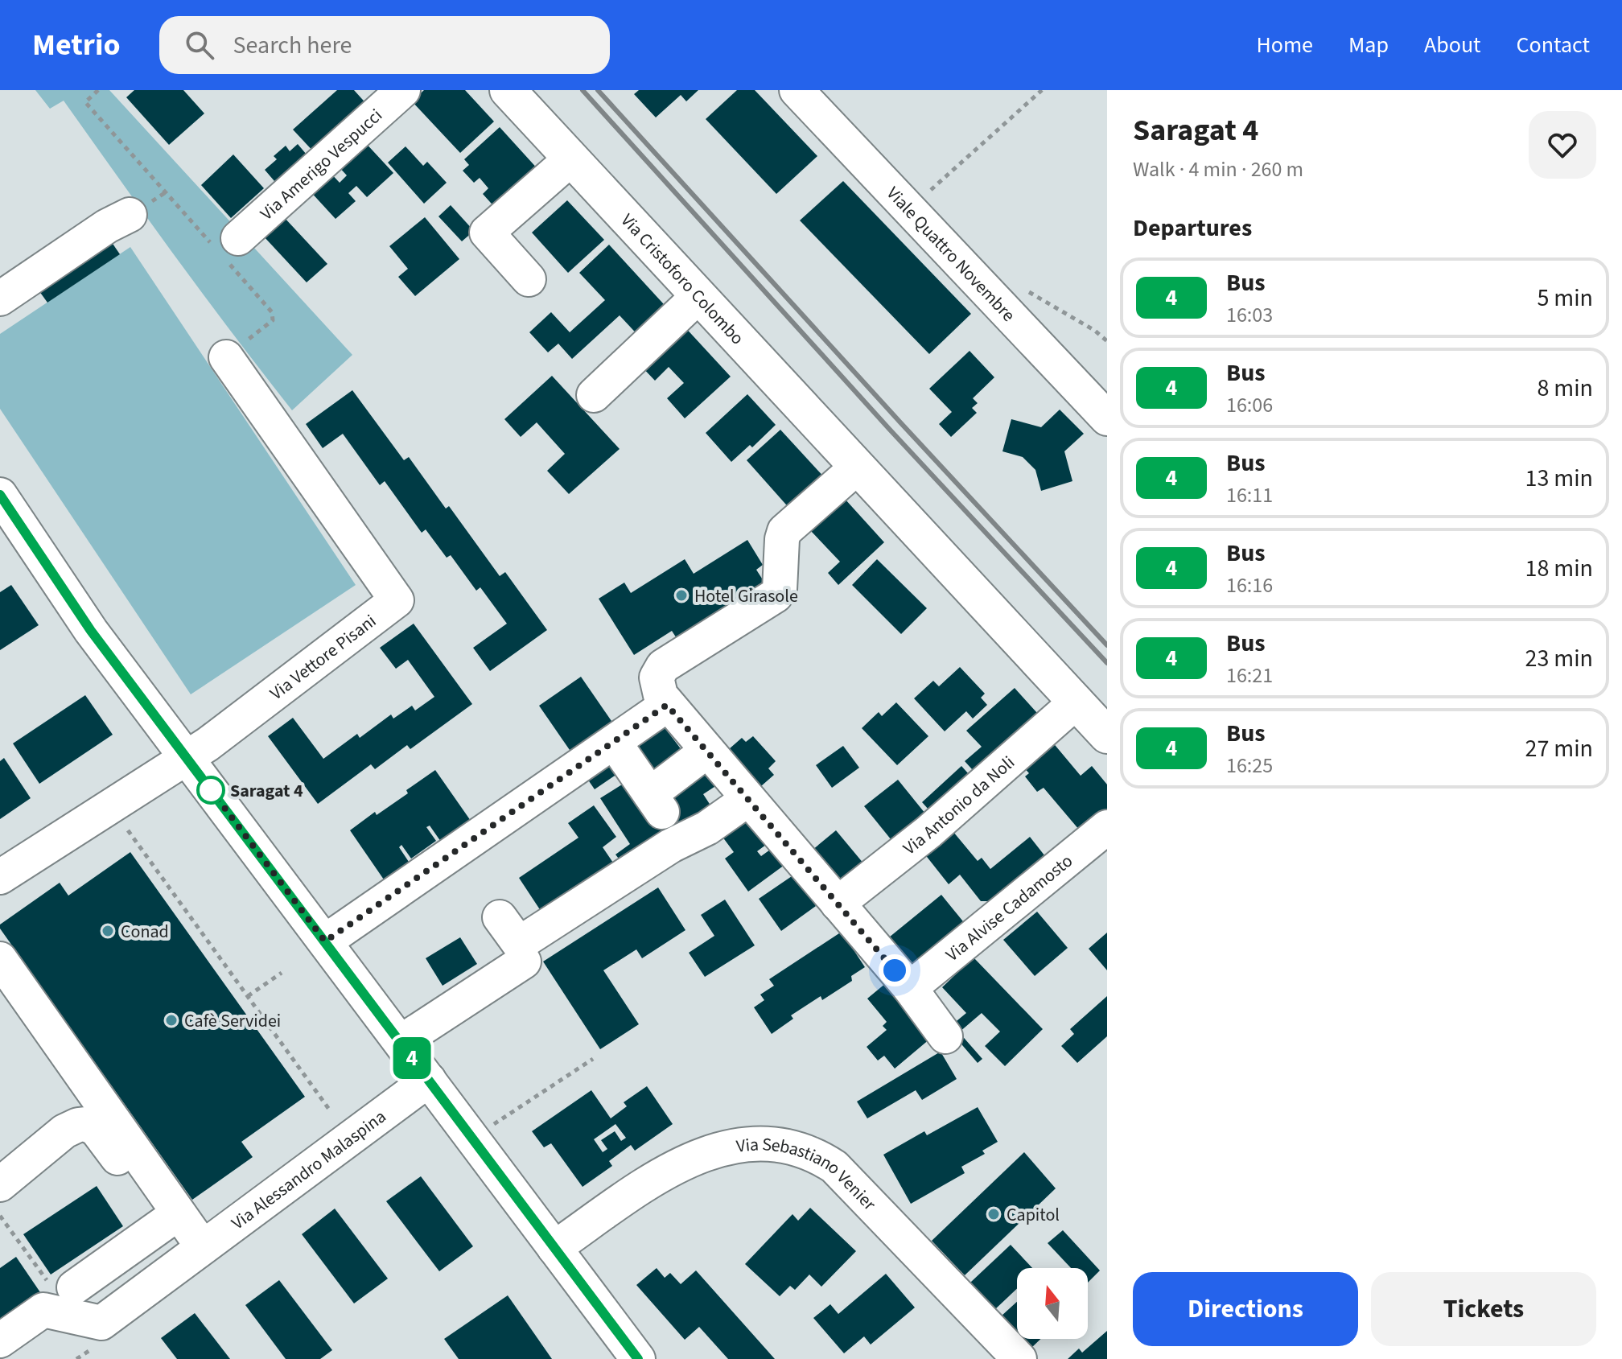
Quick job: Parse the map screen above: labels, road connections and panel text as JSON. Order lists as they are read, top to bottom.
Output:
{
  "streets": {
    "main road": ["Via Cristoforo Colombo"],
    "street": [
      "Via Amerigo Vespucci",
      "Viale Quattro Novembre",
      "Via Vettore Pisani",
      "Via Antonio da Noli",
      "Via Alvise Cadamosto",
      "Via Alessandro Malaspina",
      "Via Sebastiano Venier"
    ]
  },
  "crossings": [
    ["Via Cristoforo Colombo", "Via Antonio da Noli"]
  ],
  "places": [
    "Hotel Girasole",
    "Saragat 4",
    "Conad",
    "Cafè Servidei",
    "Capitol"
  ],
  "lines": ["bus line 4"],
  "north": "top",
  "page": {
    "header": "Metrio",
    "search": "Search here",
    "nav": [
      "Home",
      "Map",
      "About",
      "Contact"
    ],
    "on_map": "4",
    "heading": [
      ["Saragat 4", "Walk · 4 min · 260 m"],
      "Departures"
    ],
    "list": [
      {
        "mark": "4",
        "name": "Bus",
        "note": "16:03",
        "value": "5 min"
      },
      {
        "mark": "4",
        "name": "Bus",
        "note": "16:06",
        "value": "8 min"
      },
      {
        "mark": "4",
        "name": "Bus",
        "note": "16:11",
        "value": "13 min"
      },
      {
        "mark": "4",
        "name": "Bus",
        "note": "16:16",
        "value": "18 min"
      },
      {
        "mark": "4",
        "name": "Bus",
        "note": "16:21",
        "value": "23 min"
      },
      {
        "mark": "4",
        "name": "Bus",
        "note": "16:25",
        "value": "27 min"
      }
    ],
    "buttons": ["Directions", "Tickets"]
  }
}
